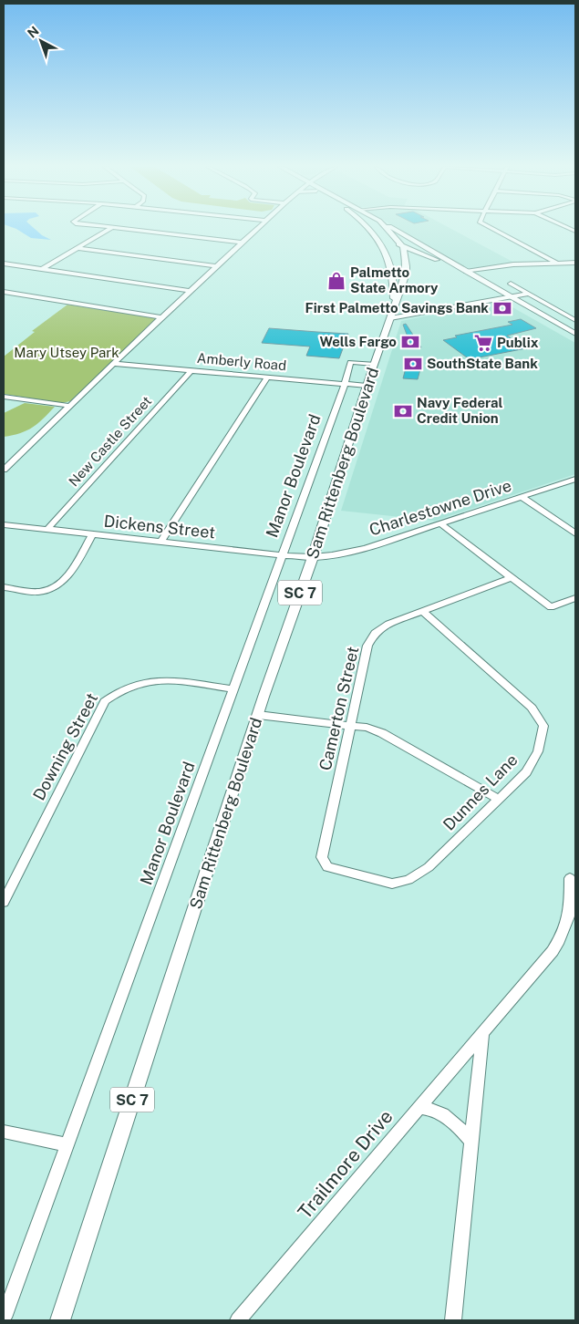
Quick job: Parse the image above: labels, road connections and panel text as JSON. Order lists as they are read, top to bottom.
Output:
{
  "streets": {
    "main road": ["Sam Rittenberg Boulevard", "SC 7"],
    "street": [
      "Amberly Road",
      "New Castle Street",
      "Manor Boulevard",
      "Charlestowne Drive",
      "Dickens Street",
      "Camerton Street",
      "Downing Street",
      "Dunnes Lane",
      "Trailmore Drive"
    ]
  },
  "crossings": [
    ["Amberly Road", "New Castle Street"],
    ["Amberly Road", "Sam Rittenberg Boulevard"],
    ["Amberly Road", "Manor Boulevard"],
    ["New Castle Street", "Dickens Street"],
    ["Sam Rittenberg Boulevard", "Manor Boulevard"],
    ["Sam Rittenberg Boulevard", "Charlestowne Drive"],
    ["Sam Rittenberg Boulevard", "Dickens Street"],
    ["Manor Boulevard", "Dickens Street"],
    ["Manor Boulevard", "Downing Street"],
    ["Charlestowne Drive", "Dickens Street"],
    ["Camerton Street", "Dunnes Lane"]
  ],
  "parks": ["Mary Utsey Park"],
  "places": {
    "shop": ["Palmetto State Armory"],
    "bank": [
      "First Palmetto Savings Bank",
      "Wells Fargo",
      "SouthState Bank",
      "Navy Federal Credit Union"
    ],
    "supermarket": ["Publix"]
  },
  "north": "top left"
}
